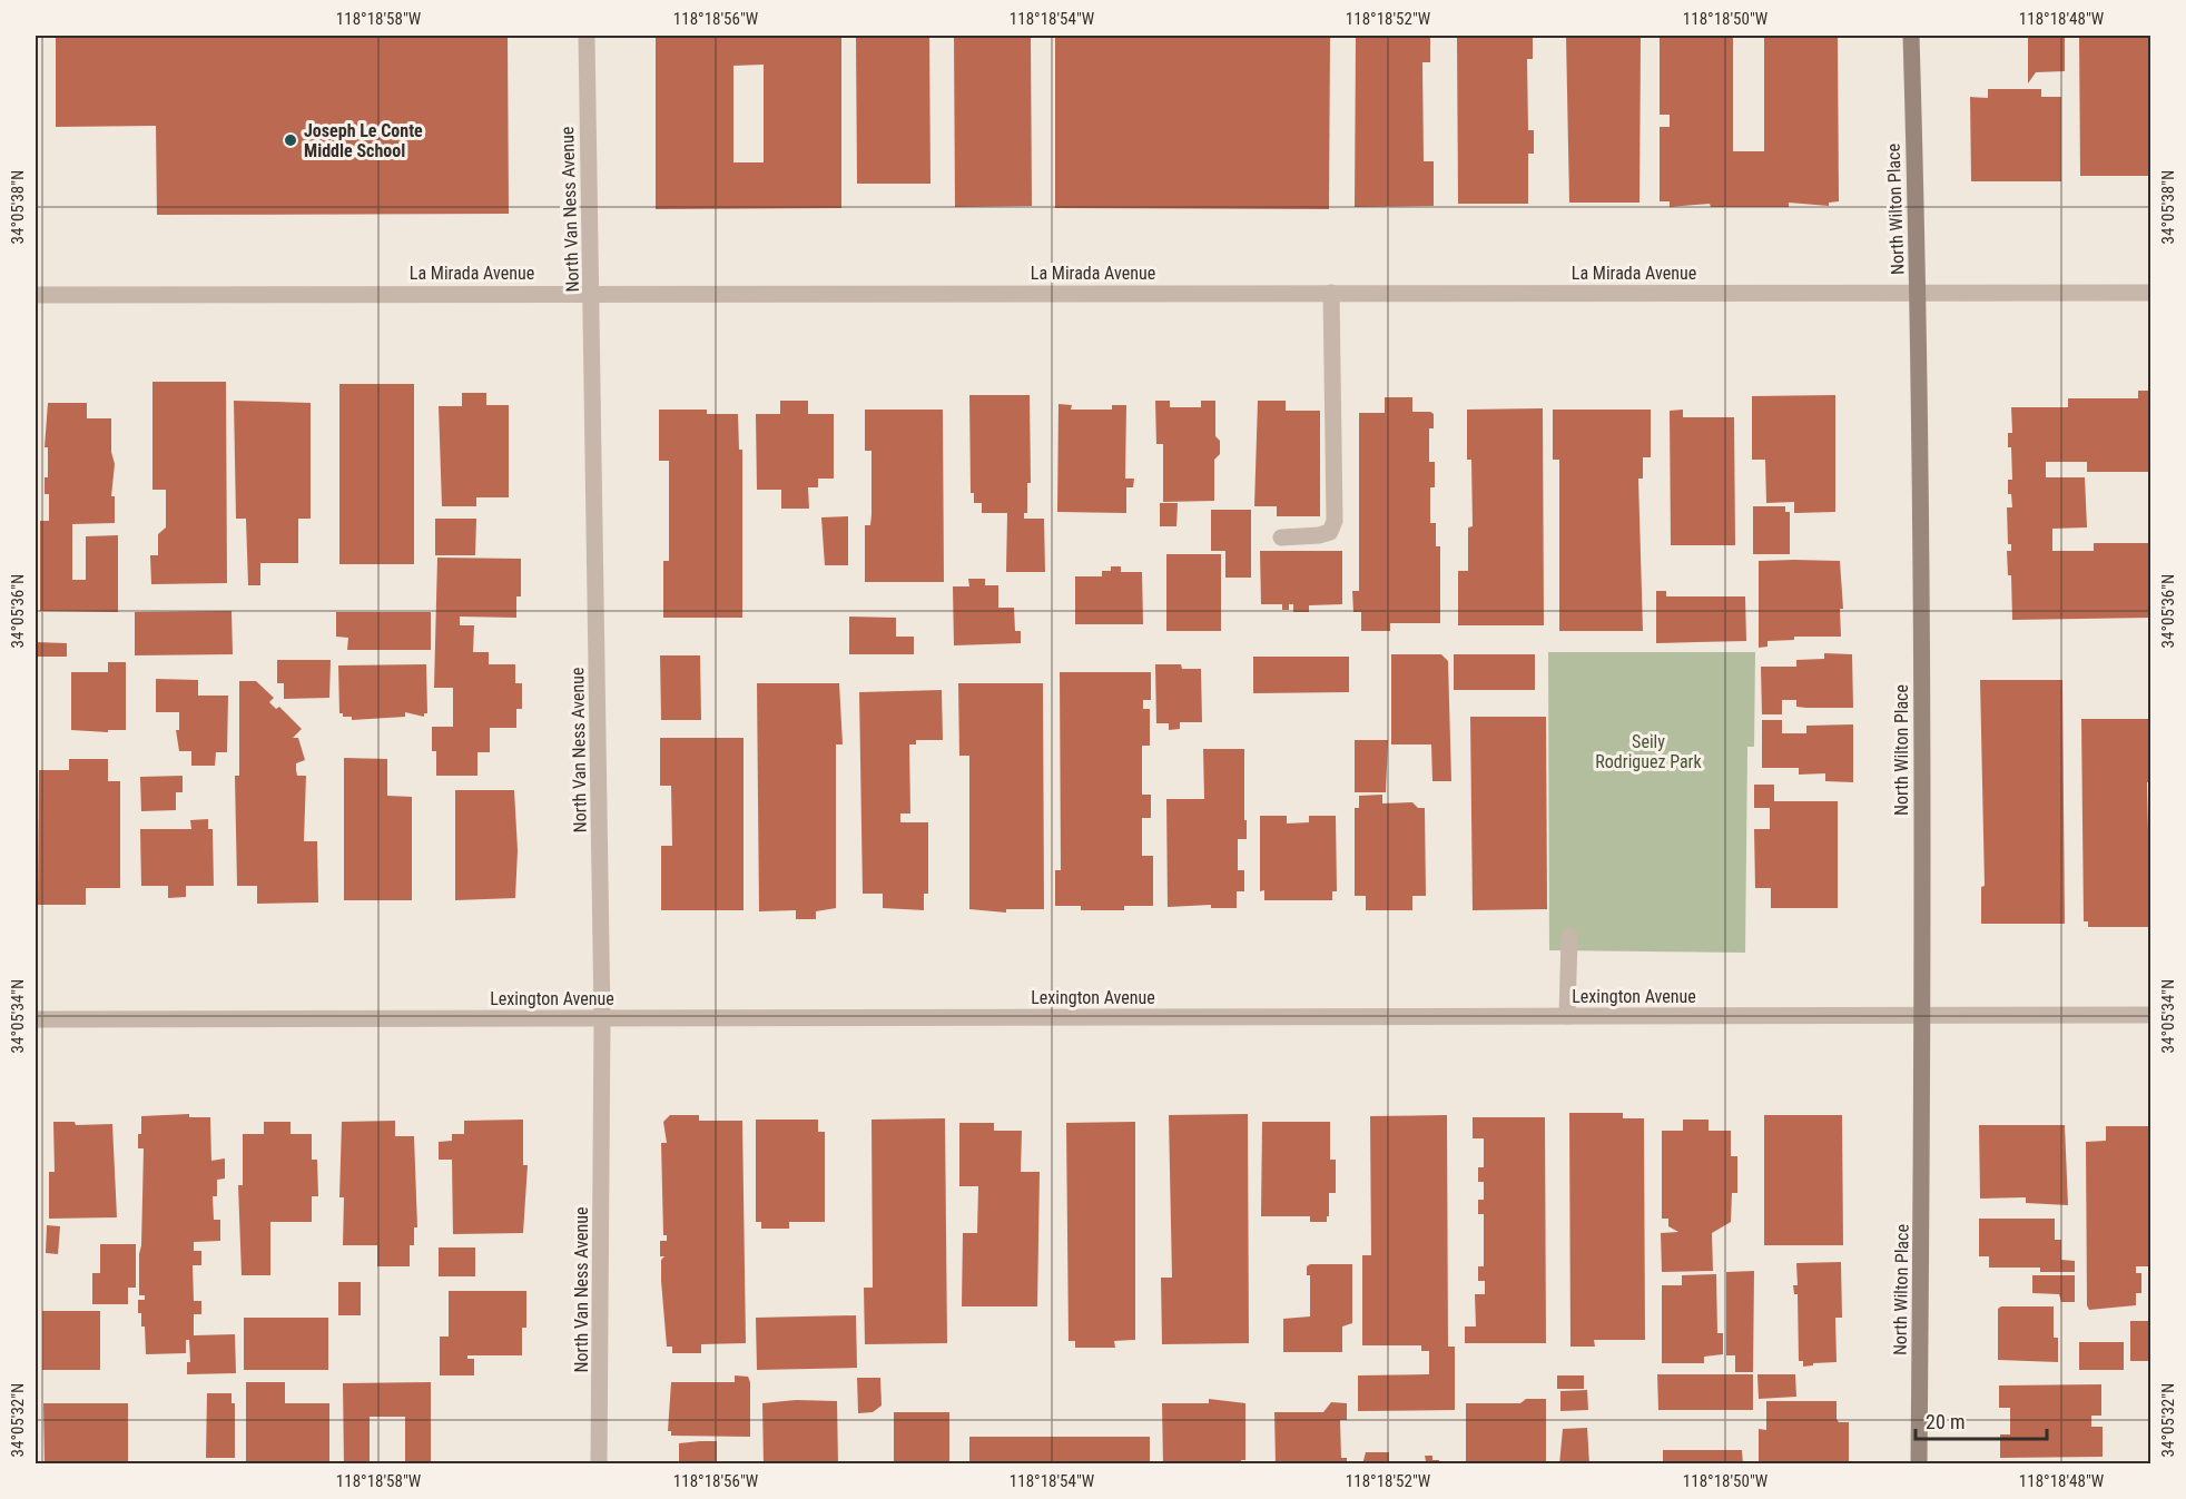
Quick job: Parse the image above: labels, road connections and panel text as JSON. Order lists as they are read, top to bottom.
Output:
{
  "streets": {
    "main road": ["North Wilton Place"],
    "street": ["North Van Ness Avenue", "La Mirada Avenue", "Lexington Avenue"]
  },
  "crossings": [
    ["North Van Ness Avenue", "La Mirada Avenue"],
    ["North Van Ness Avenue", "Lexington Avenue"],
    ["North Wilton Place", "La Mirada Avenue"],
    ["North Wilton Place", "Lexington Avenue"]
  ],
  "parks": ["Seily Rodriguez Park"],
  "places": ["Joseph Le Conte Middle School"],
  "scale_bar": "20 m",
  "coordinates": [
    "118°18'58\"W",
    "118°18'56\"W",
    "118°18'54\"W",
    "118°18'52\"W",
    "118°18'50\"W",
    "118°18'48\"W",
    "34°05'38\"N",
    "34°05'36\"N",
    "34°05'34\"N",
    "34°05'32\"N"
  ]
}
